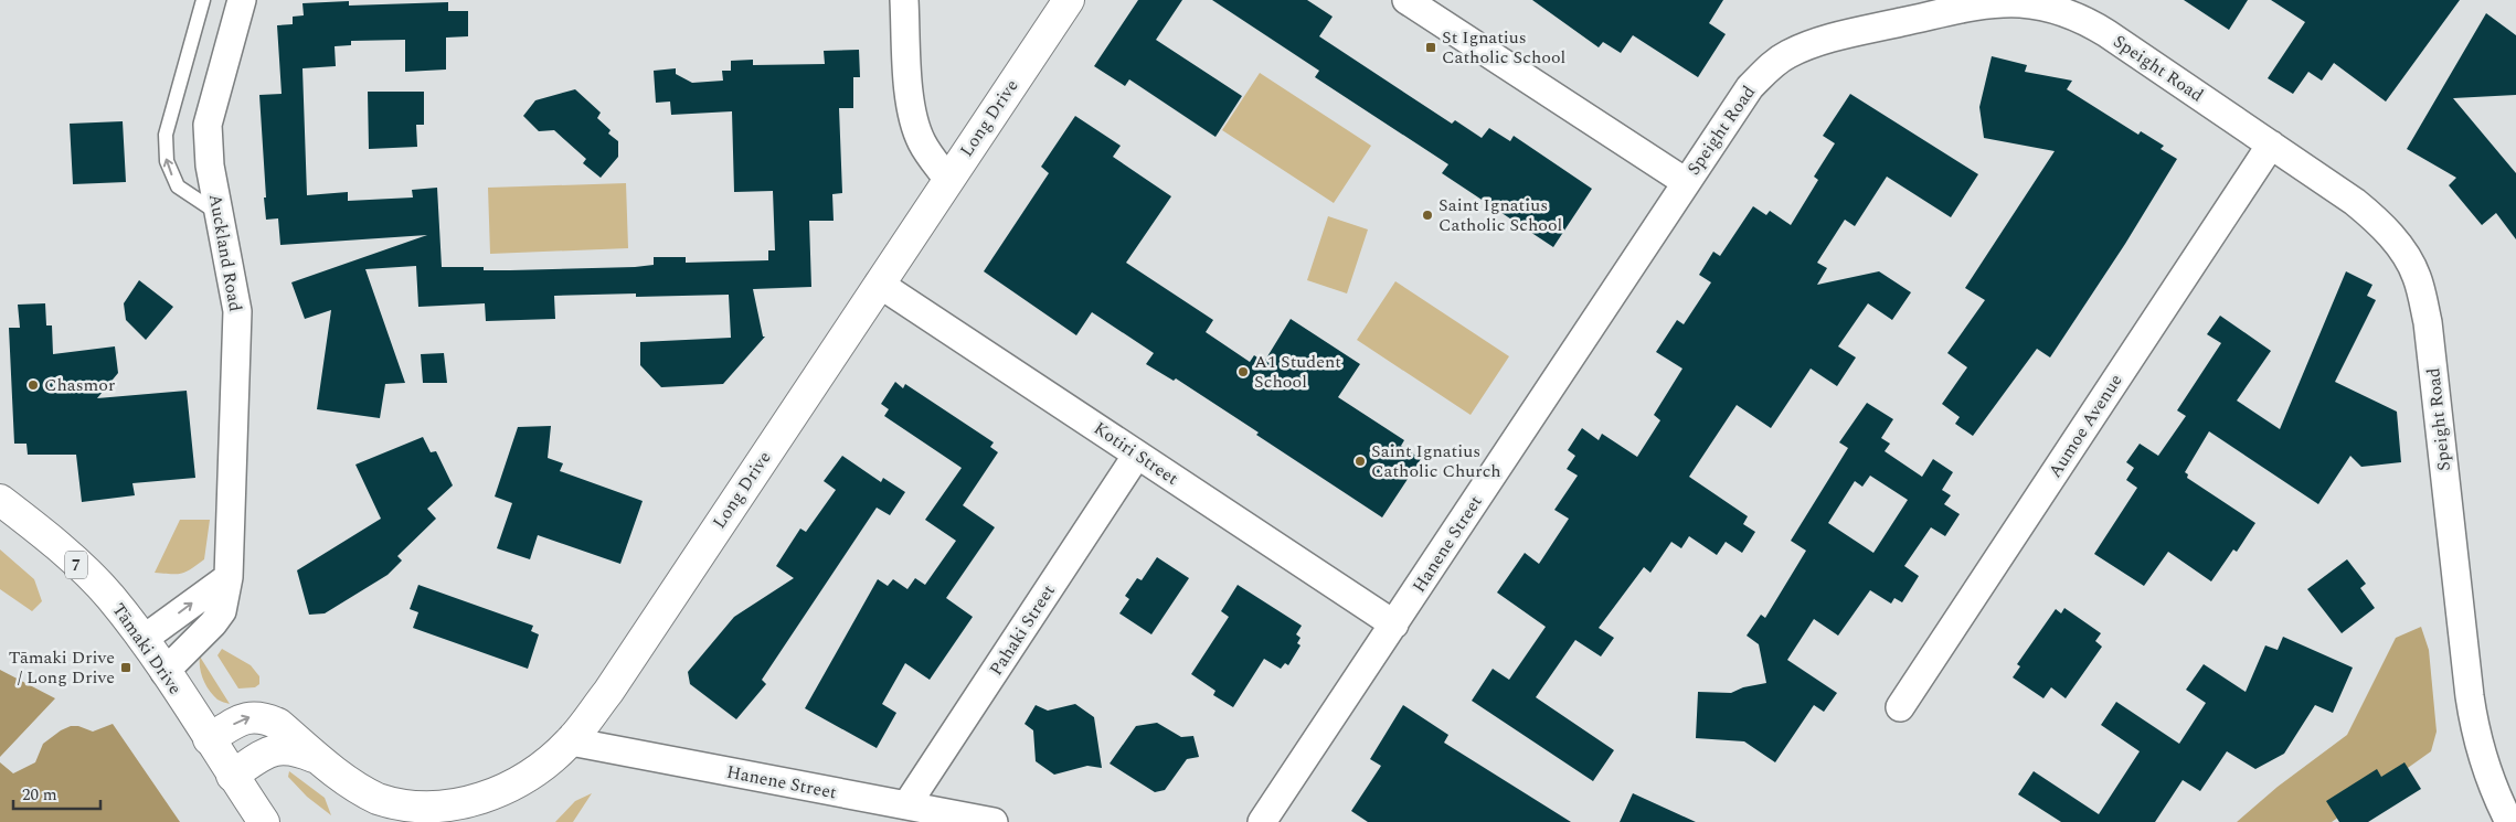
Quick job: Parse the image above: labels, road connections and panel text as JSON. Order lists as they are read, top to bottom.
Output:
{
  "streets": {
    "street": [
      "Speight Road",
      "Long Drive",
      "Auckland Road",
      "Aumoe Avenue",
      "Kotiri Street",
      "Hanene Street",
      "7",
      "Pahaki Street",
      "Tāmaki Drive"
    ]
  },
  "crossings": [
    ["Speight Road", "Aumoe Avenue"],
    ["Speight Road", "Hanene Street"],
    ["Long Drive", "Kotiri Street"],
    ["Long Drive", "Hanene Street"],
    ["Long Drive", "Tāmaki Drive"],
    ["Auckland Road", "Tāmaki Drive"],
    ["Kotiri Street", "Hanene Street"],
    ["Kotiri Street", "Pahaki Street"],
    ["Hanene Street", "Pahaki Street"]
  ],
  "places": {
    "transit": ["St Ignatius Catholic School", "Tāmaki Drive / Long Drive"],
    "other": [
      "Saint Ignatius Catholic School",
      "A1 Student School",
      "Chasmor",
      "Saint Ignatius Catholic Church"
    ]
  },
  "scale_bar": "20 m"
}
